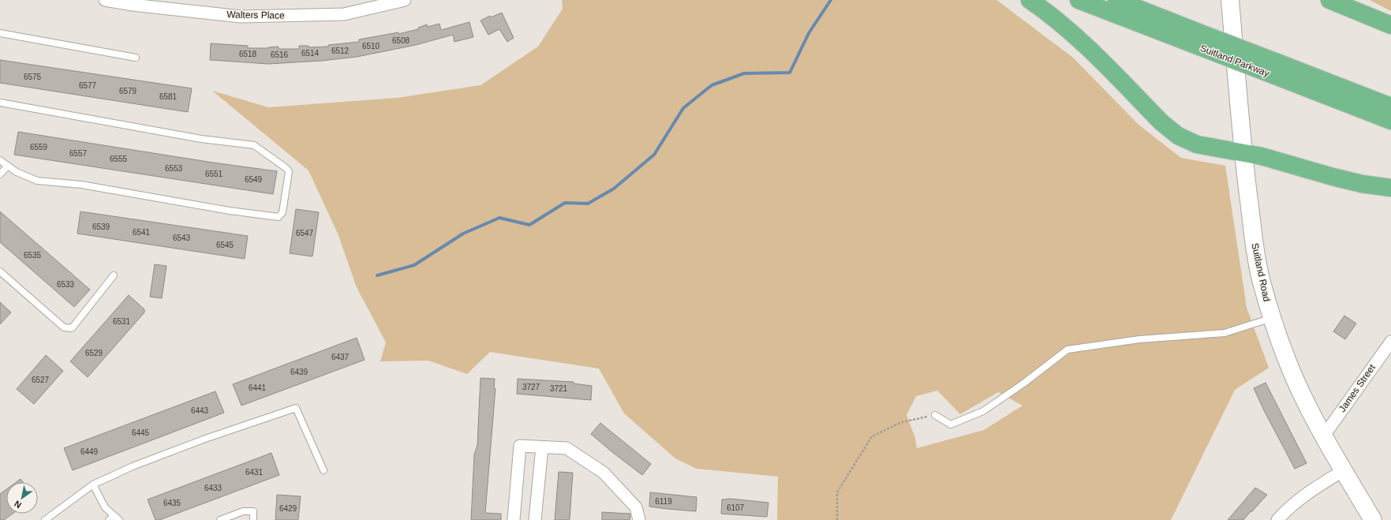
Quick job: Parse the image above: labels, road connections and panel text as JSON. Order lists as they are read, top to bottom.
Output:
{
  "streets": {
    "highway": ["Suitland Parkway"],
    "main road": ["Suitland Road"],
    "street": ["Walters Place", "James Street"]
  },
  "crossings": [
    ["Suitland Road", "James Street"]
  ],
  "house_numbers": [
    "6508",
    "6510",
    "6512",
    "6514",
    "6518",
    "6516",
    "6575",
    "6577",
    "6579",
    "6581",
    "6559",
    "6557",
    "6555",
    "6553",
    "6551",
    "6549",
    "6539",
    "6541",
    "6547",
    "6543",
    "6545",
    "6535",
    "6533",
    "6531",
    "6529",
    "6437",
    "6439",
    "6527",
    "3727",
    "6441",
    "3721",
    "6443",
    "6445",
    "6449",
    "6431",
    "6433",
    "6119",
    "6435",
    "6107",
    "6429"
  ],
  "north": "bottom left"
}
